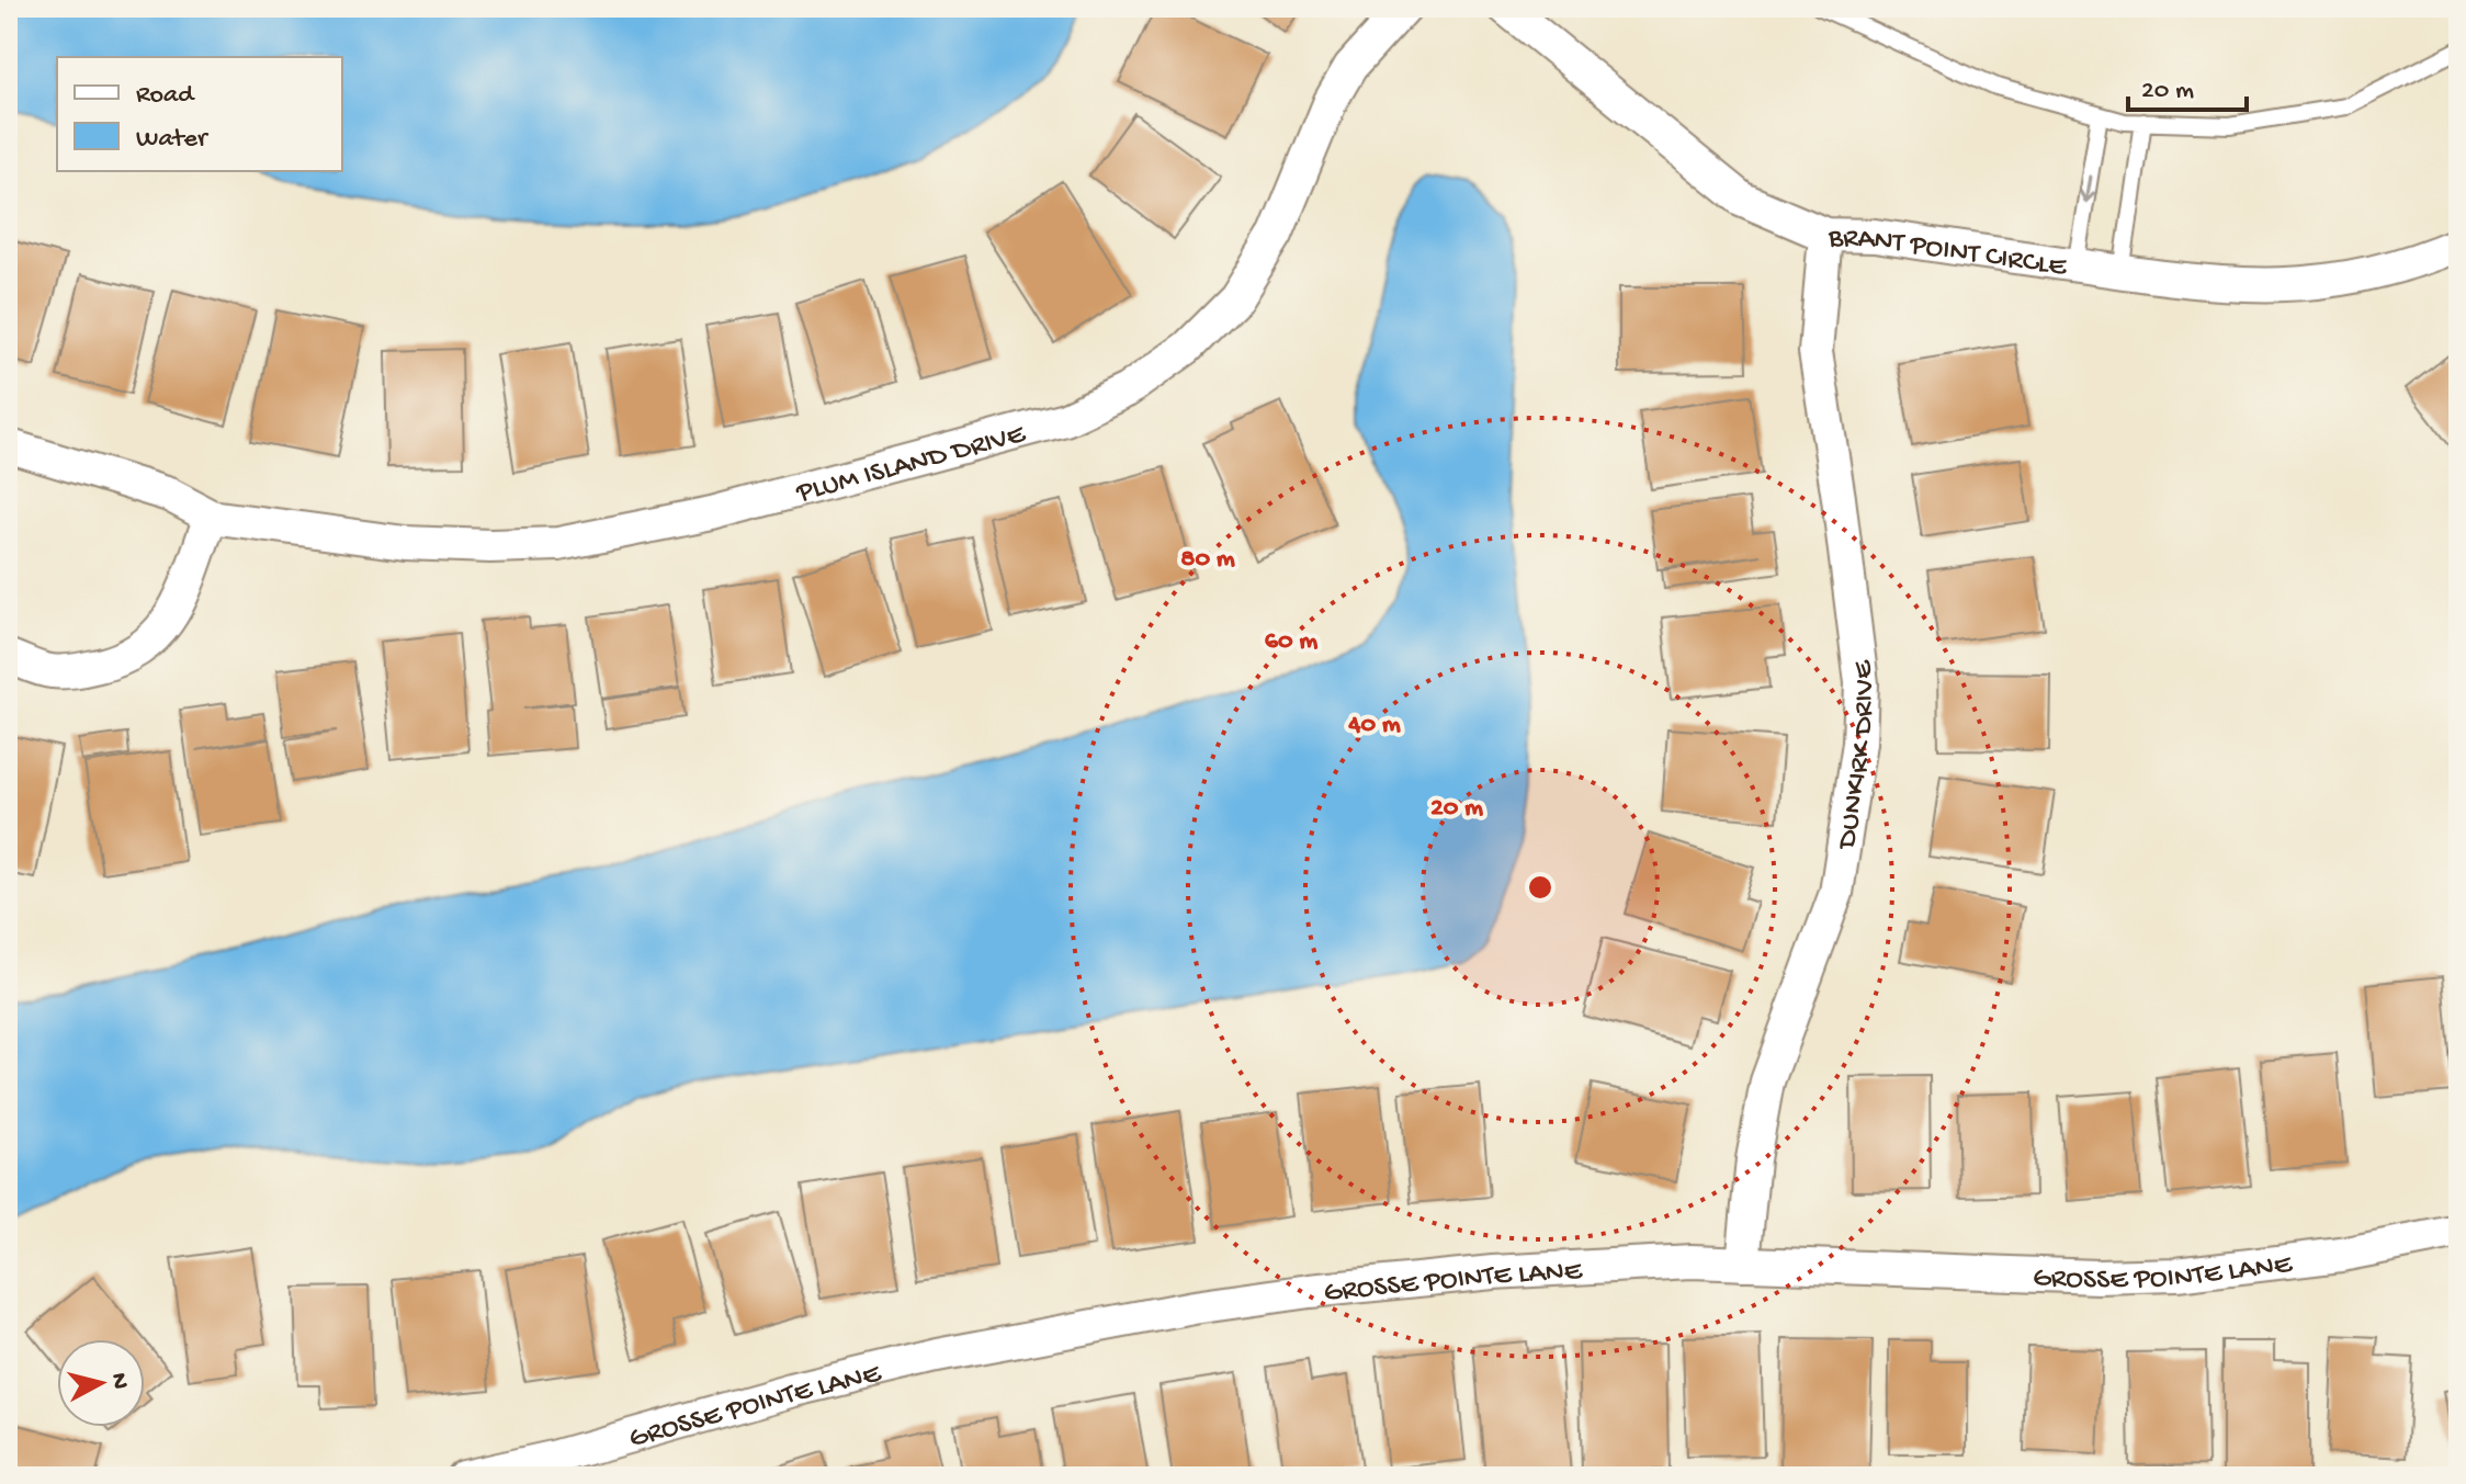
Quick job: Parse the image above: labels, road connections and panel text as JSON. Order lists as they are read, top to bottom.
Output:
{
  "streets": {
    "street": [
      "BRANT POINT CIRCLE",
      "PLUM ISLAND DRIVE",
      "DUNKIRK DRIVE",
      "GROSSE POINTE LANE"
    ]
  },
  "crossings": [
    ["BRANT POINT CIRCLE", "DUNKIRK DRIVE"],
    ["DUNKIRK DRIVE", "GROSSE POINTE LANE"]
  ],
  "legend": ["Road", "Water"],
  "scale_bar": "20 m",
  "north": "right",
  "rings": [
    "80 m",
    "60 m",
    "40 m",
    "20 m"
  ]
}
